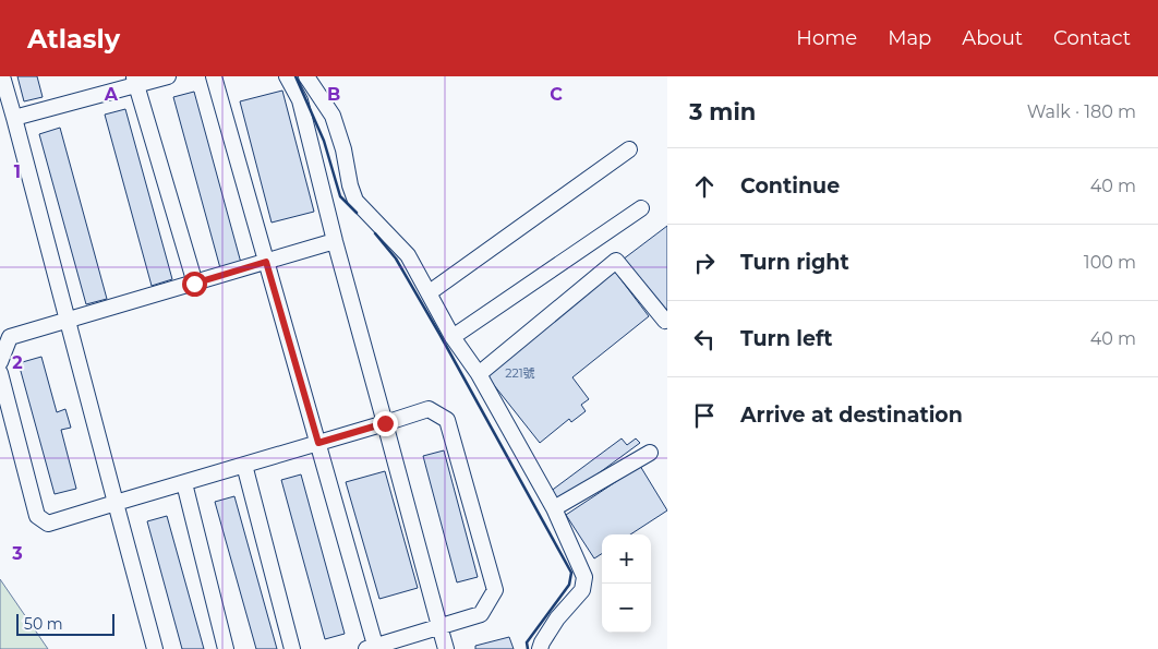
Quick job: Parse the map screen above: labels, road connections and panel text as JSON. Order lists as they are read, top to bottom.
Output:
{
  "house_numbers": ["221號"],
  "scale_bar": "50 m",
  "page": {
    "header": "Atlasly",
    "nav": [
      "Home",
      "Map",
      "About",
      "Contact"
    ],
    "heading": ["3 min", "Walk · 180 m"],
    "list": [
      ["Continue", "40 m"],
      ["Turn right", "100 m"],
      ["Turn left", "40 m"],
      "Arrive at destination"
    ],
    "map_buttons": ["+", "−"],
    "scale": "50 m"
  },
  "grid": {
    "columns": ["A", "B", "C"],
    "rows": ["1", "2", "3"]
  }
}
